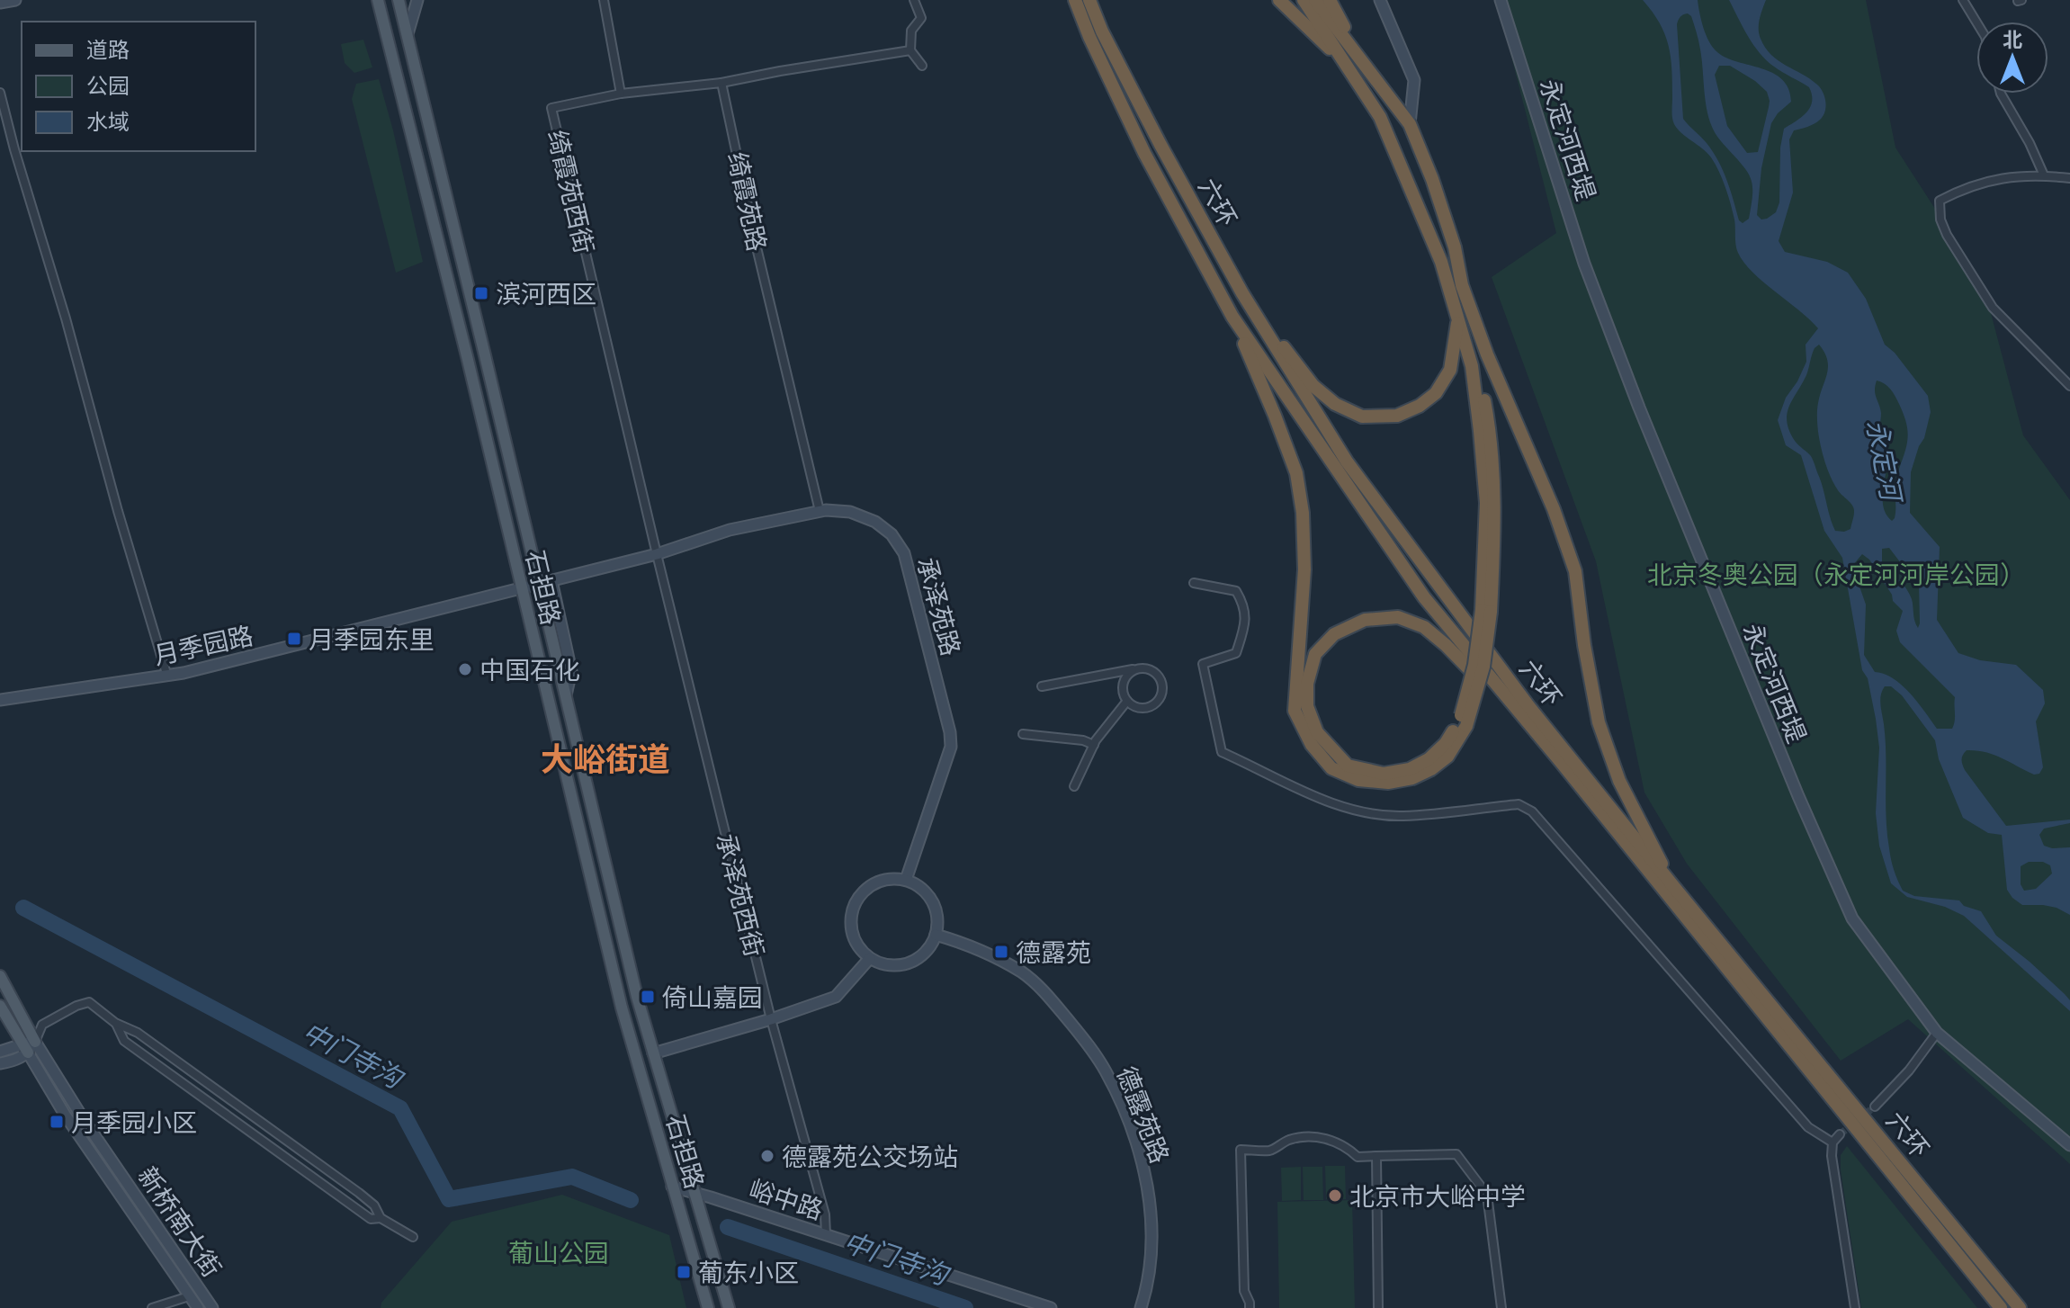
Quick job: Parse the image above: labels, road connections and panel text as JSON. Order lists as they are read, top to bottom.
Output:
{
  "streets": {
    "highway": ["六环"],
    "main road": ["石担路", "新桥南大街"],
    "street": [
      "永定河西堤",
      "绮霞苑西街",
      "绮霞苑路",
      "承泽苑路",
      "月季园路",
      "承泽苑西街",
      "德露苑路",
      "峪中路"
    ]
  },
  "crossings": [
    ["绮霞苑西街", "承泽苑路"],
    ["绮霞苑西街", "承泽苑西街"],
    ["绮霞苑路", "承泽苑路"],
    ["石担路", "承泽苑路"],
    ["石担路", "月季园路"],
    ["石担路", "峪中路"],
    ["承泽苑路", "月季园路"],
    ["承泽苑路", "承泽苑西街"],
    ["承泽苑路", "德露苑路"],
    ["承泽苑西街", "峪中路"]
  ],
  "districts": ["大峪街道"],
  "water": ["永定河", "中门寺沟"],
  "parks": ["北京冬奥公园（永定河河岸公园）", "葡山公园"],
  "places": {
    "transit": [
      "滨河西区",
      "月季园东里",
      "德露苑",
      "倚山嘉园",
      "月季园小区",
      "葡东小区"
    ],
    "other": ["中国石化", "德露苑公交场站", "北京市大峪中学"]
  },
  "legend": ["道路", "公园", "水域"],
  "north": "top"
}
